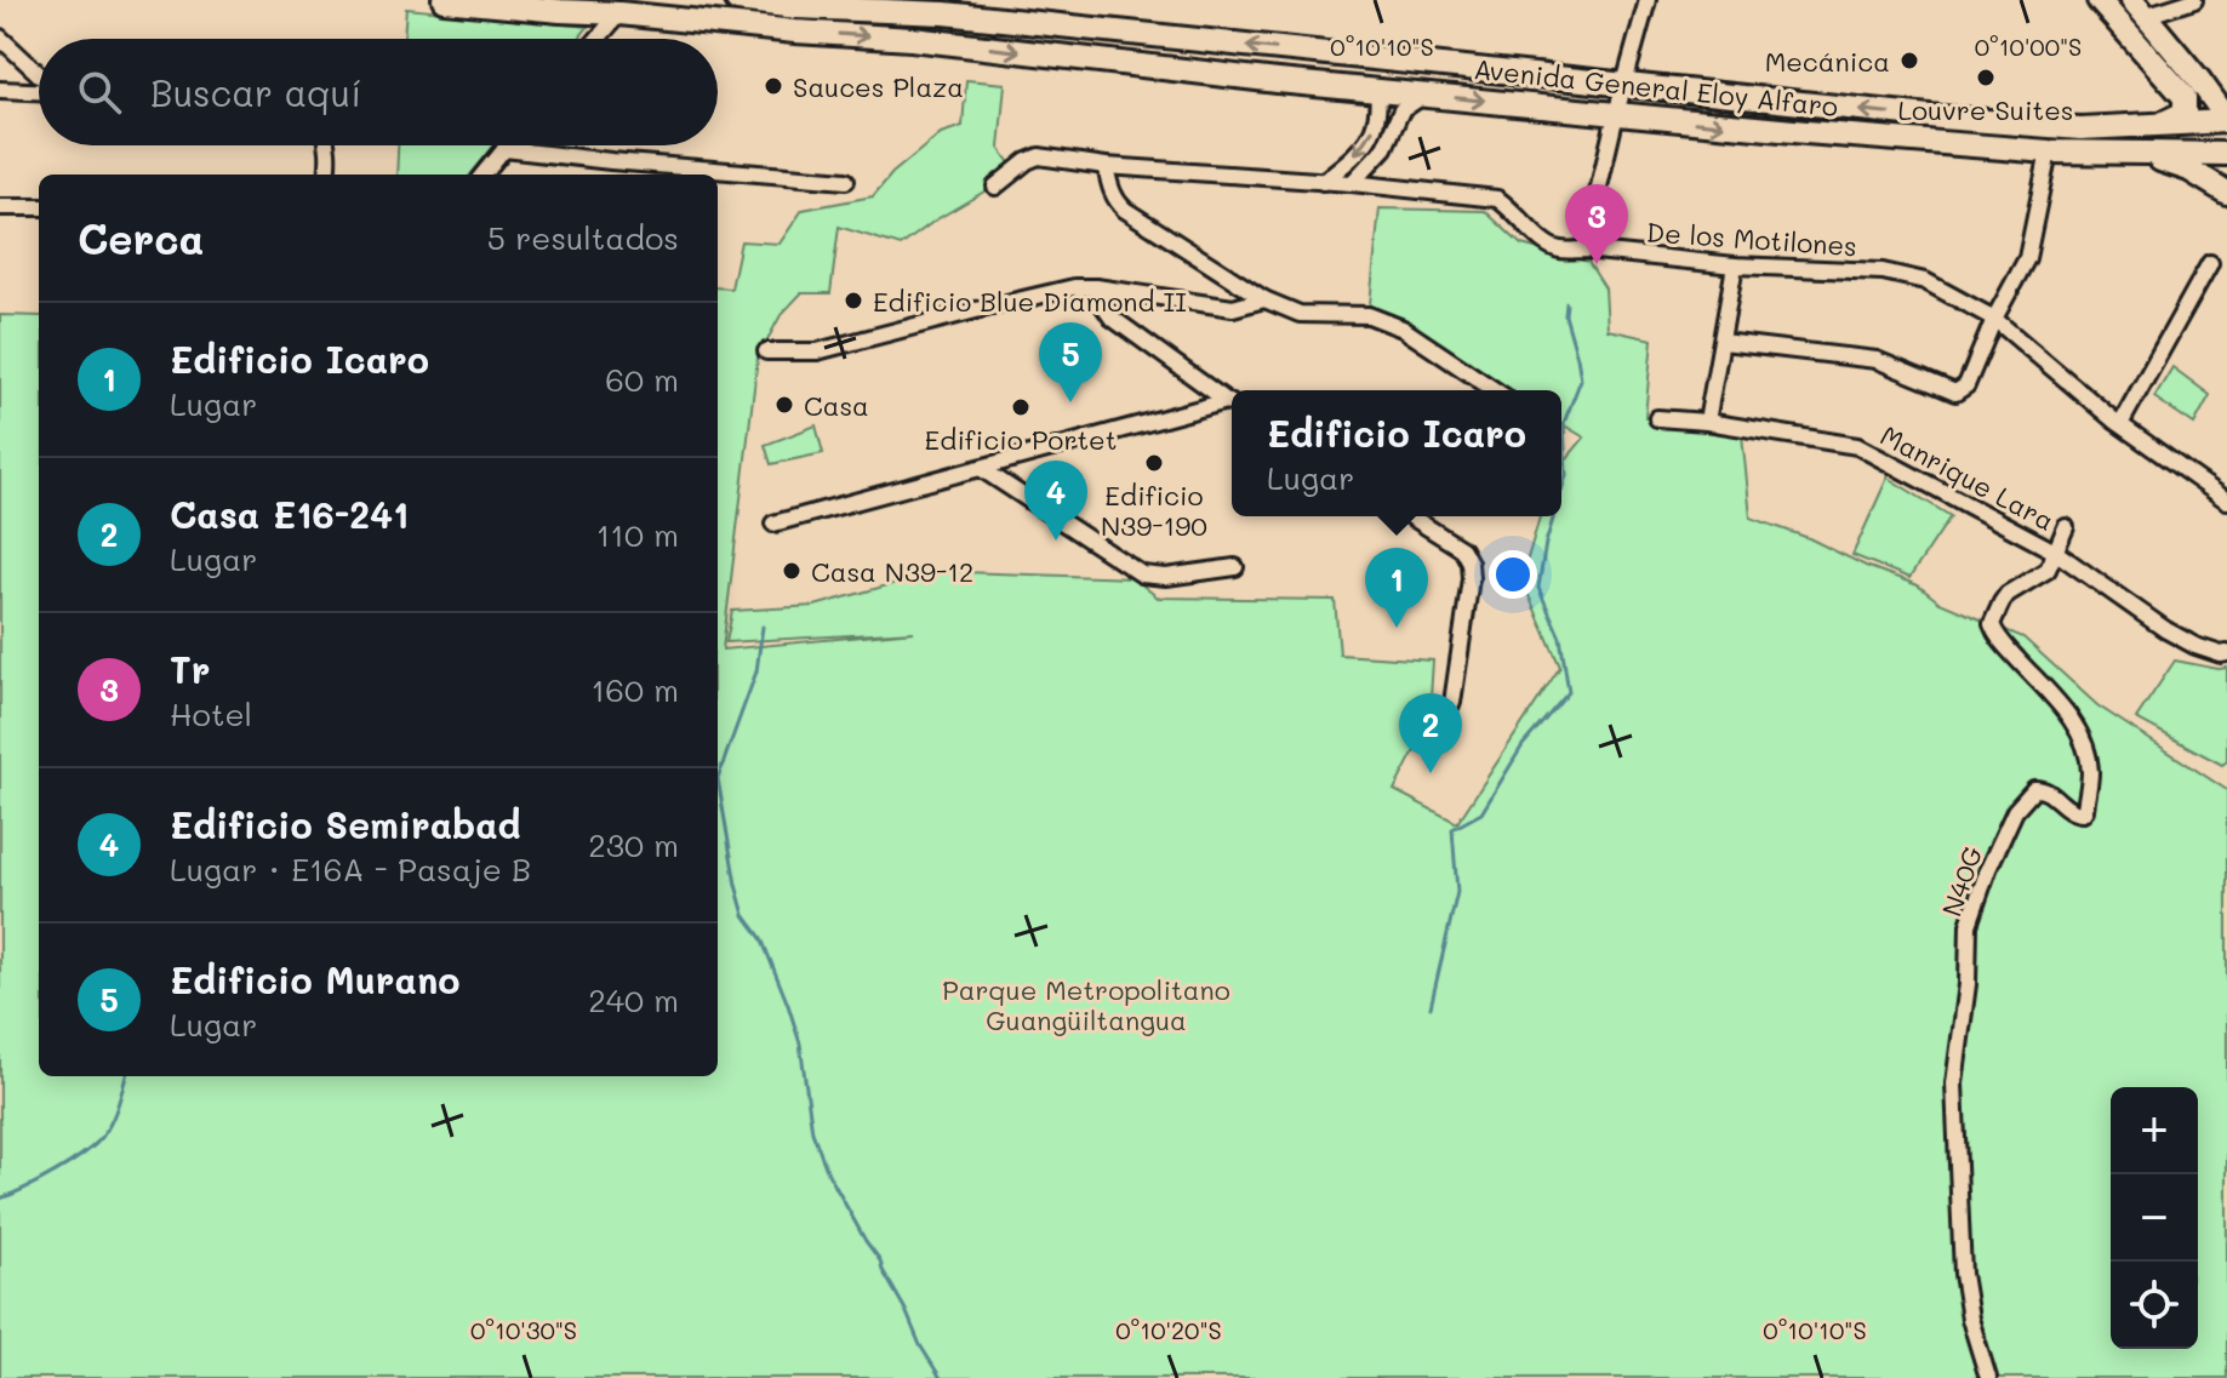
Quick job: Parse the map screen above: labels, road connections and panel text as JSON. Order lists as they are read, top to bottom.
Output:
{
  "streets": {
    "main road": ["Avenida General Eloy Alfaro"],
    "street": ["De los Motilones", "Manrique Lara", "N40G"]
  },
  "crossings": [
    ["Manrique Lara", "N40G"]
  ],
  "parks": ["Parque Metropolitano Guangüiltangua"],
  "places": [
    "Mecánica",
    "Louvre Suites",
    "Sauces Plaza",
    "Edificio Blue Diamond II",
    "Casa",
    "Edificio Portet",
    "Edificio N39-190",
    "Casa N39-12"
  ],
  "page": {
    "search": "Buscar aquí",
    "heading": ["Cerca", "5 resultados"],
    "pins": [
      "3",
      "5",
      "4",
      "1",
      "2"
    ],
    "list": [
      {
        "mark": "1",
        "name": "Edificio Icaro",
        "note": "Lugar",
        "value": "60 m"
      },
      {
        "mark": "2",
        "name": "Casa E16-241",
        "note": "Lugar",
        "value": "110 m"
      },
      {
        "mark": "3",
        "name": "Tr",
        "note": "Hotel",
        "value": "160 m"
      },
      {
        "mark": "4",
        "name": "Edificio Semirabad",
        "note": "Lugar · E16A - Pasaje B",
        "value": "230 m"
      },
      {
        "mark": "5",
        "name": "Edificio Murano",
        "note": "Lugar",
        "value": "240 m"
      }
    ],
    "popup": ["Edificio Icaro", "Lugar"],
    "map_buttons": ["+", "−"]
  },
  "coordinates": [
    "0°10'10\"S",
    "0°10'00\"S",
    "0°10'30\"S",
    "0°10'20\"S"
  ]
}
